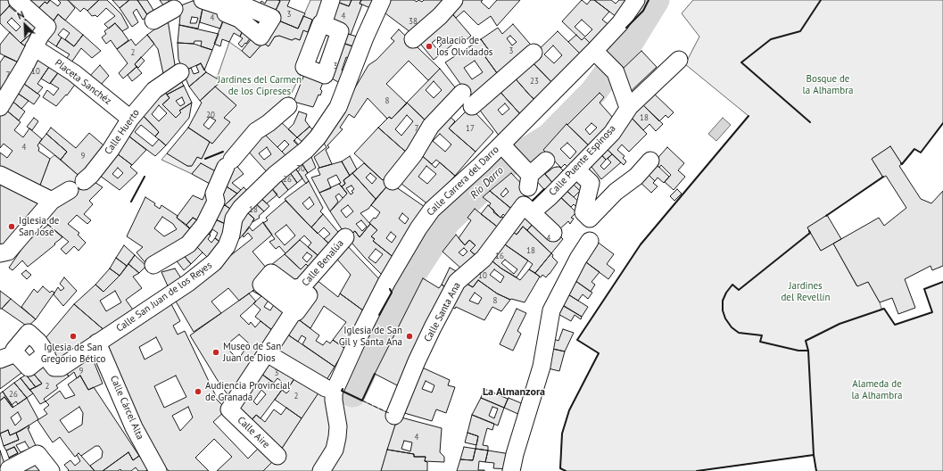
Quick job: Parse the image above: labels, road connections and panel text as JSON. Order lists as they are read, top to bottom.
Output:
{
  "streets": {
    "street": [
      "Placeta Sanchéz",
      "Calle Huerto",
      "Calle Puente Espinosa",
      "Calle Carrera del Darro",
      "Calle Benalúa",
      "Calle San Juan de los Reyes",
      "Calle Santa Ana",
      "Calle Cárcel Alta",
      "Calle Aire"
    ]
  },
  "crossings": [
    ["Placeta Sanchéz", "Calle Huerto"],
    ["Calle Puente Espinosa", "Calle Santa Ana"],
    ["Calle Benalúa", "Calle Aire"],
    ["Calle San Juan de los Reyes", "Calle Cárcel Alta"]
  ],
  "districts": ["La Almanzora"],
  "water": ["Río Darro"],
  "parks": [
    "Bosque de la Alhambra",
    "Jardines del Carmen de los Cipreses",
    "Jardines del Revellín",
    "Alameda de la Alhambra"
  ],
  "places": [
    "Palacio de los Olvidados",
    "Iglesia de San José",
    "Iglesia de San Gregorio Bético",
    "Iglesia de San Gil y Santa Ana",
    "Museo de San Juan de Dios",
    "Audiencia Provincial de Granada"
  ],
  "house_numbers": [
    "3",
    "4",
    "4",
    "38",
    "3",
    "2",
    "3",
    "10",
    "7",
    "23",
    "8",
    "20",
    "18",
    "7",
    "17",
    "4",
    "9",
    "30",
    "26",
    "18",
    "4",
    "18",
    "16",
    "10",
    "8",
    "9",
    "3",
    "2",
    "26",
    "2",
    "4"
  ],
  "north": "top left"
}
